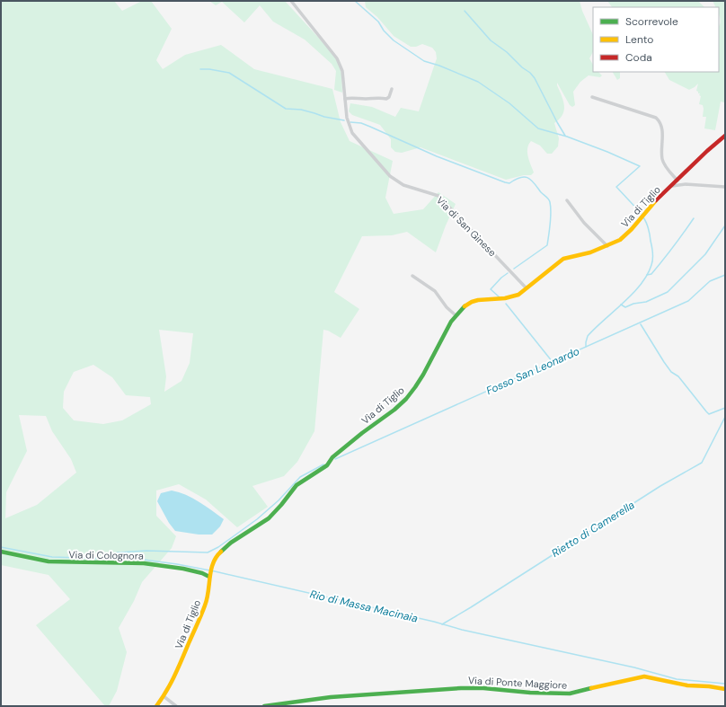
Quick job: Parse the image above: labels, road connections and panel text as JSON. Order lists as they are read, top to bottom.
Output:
{
  "streets": {
    "main road": ["Via di Tiglio", "Via di Colognora", "Via di Ponte Maggiore"],
    "street": ["Via di San Ginese"]
  },
  "crossings": [
    ["Via di Tiglio", "Via di San Ginese"],
    ["Via di Tiglio", "Via di Colognora"]
  ],
  "water": ["Fosso San Leonardo", "Rietto di Camerella", "Rio di Massa Macinaia"],
  "legend": ["Scorrevole", "Lento", "Coda"]
}
